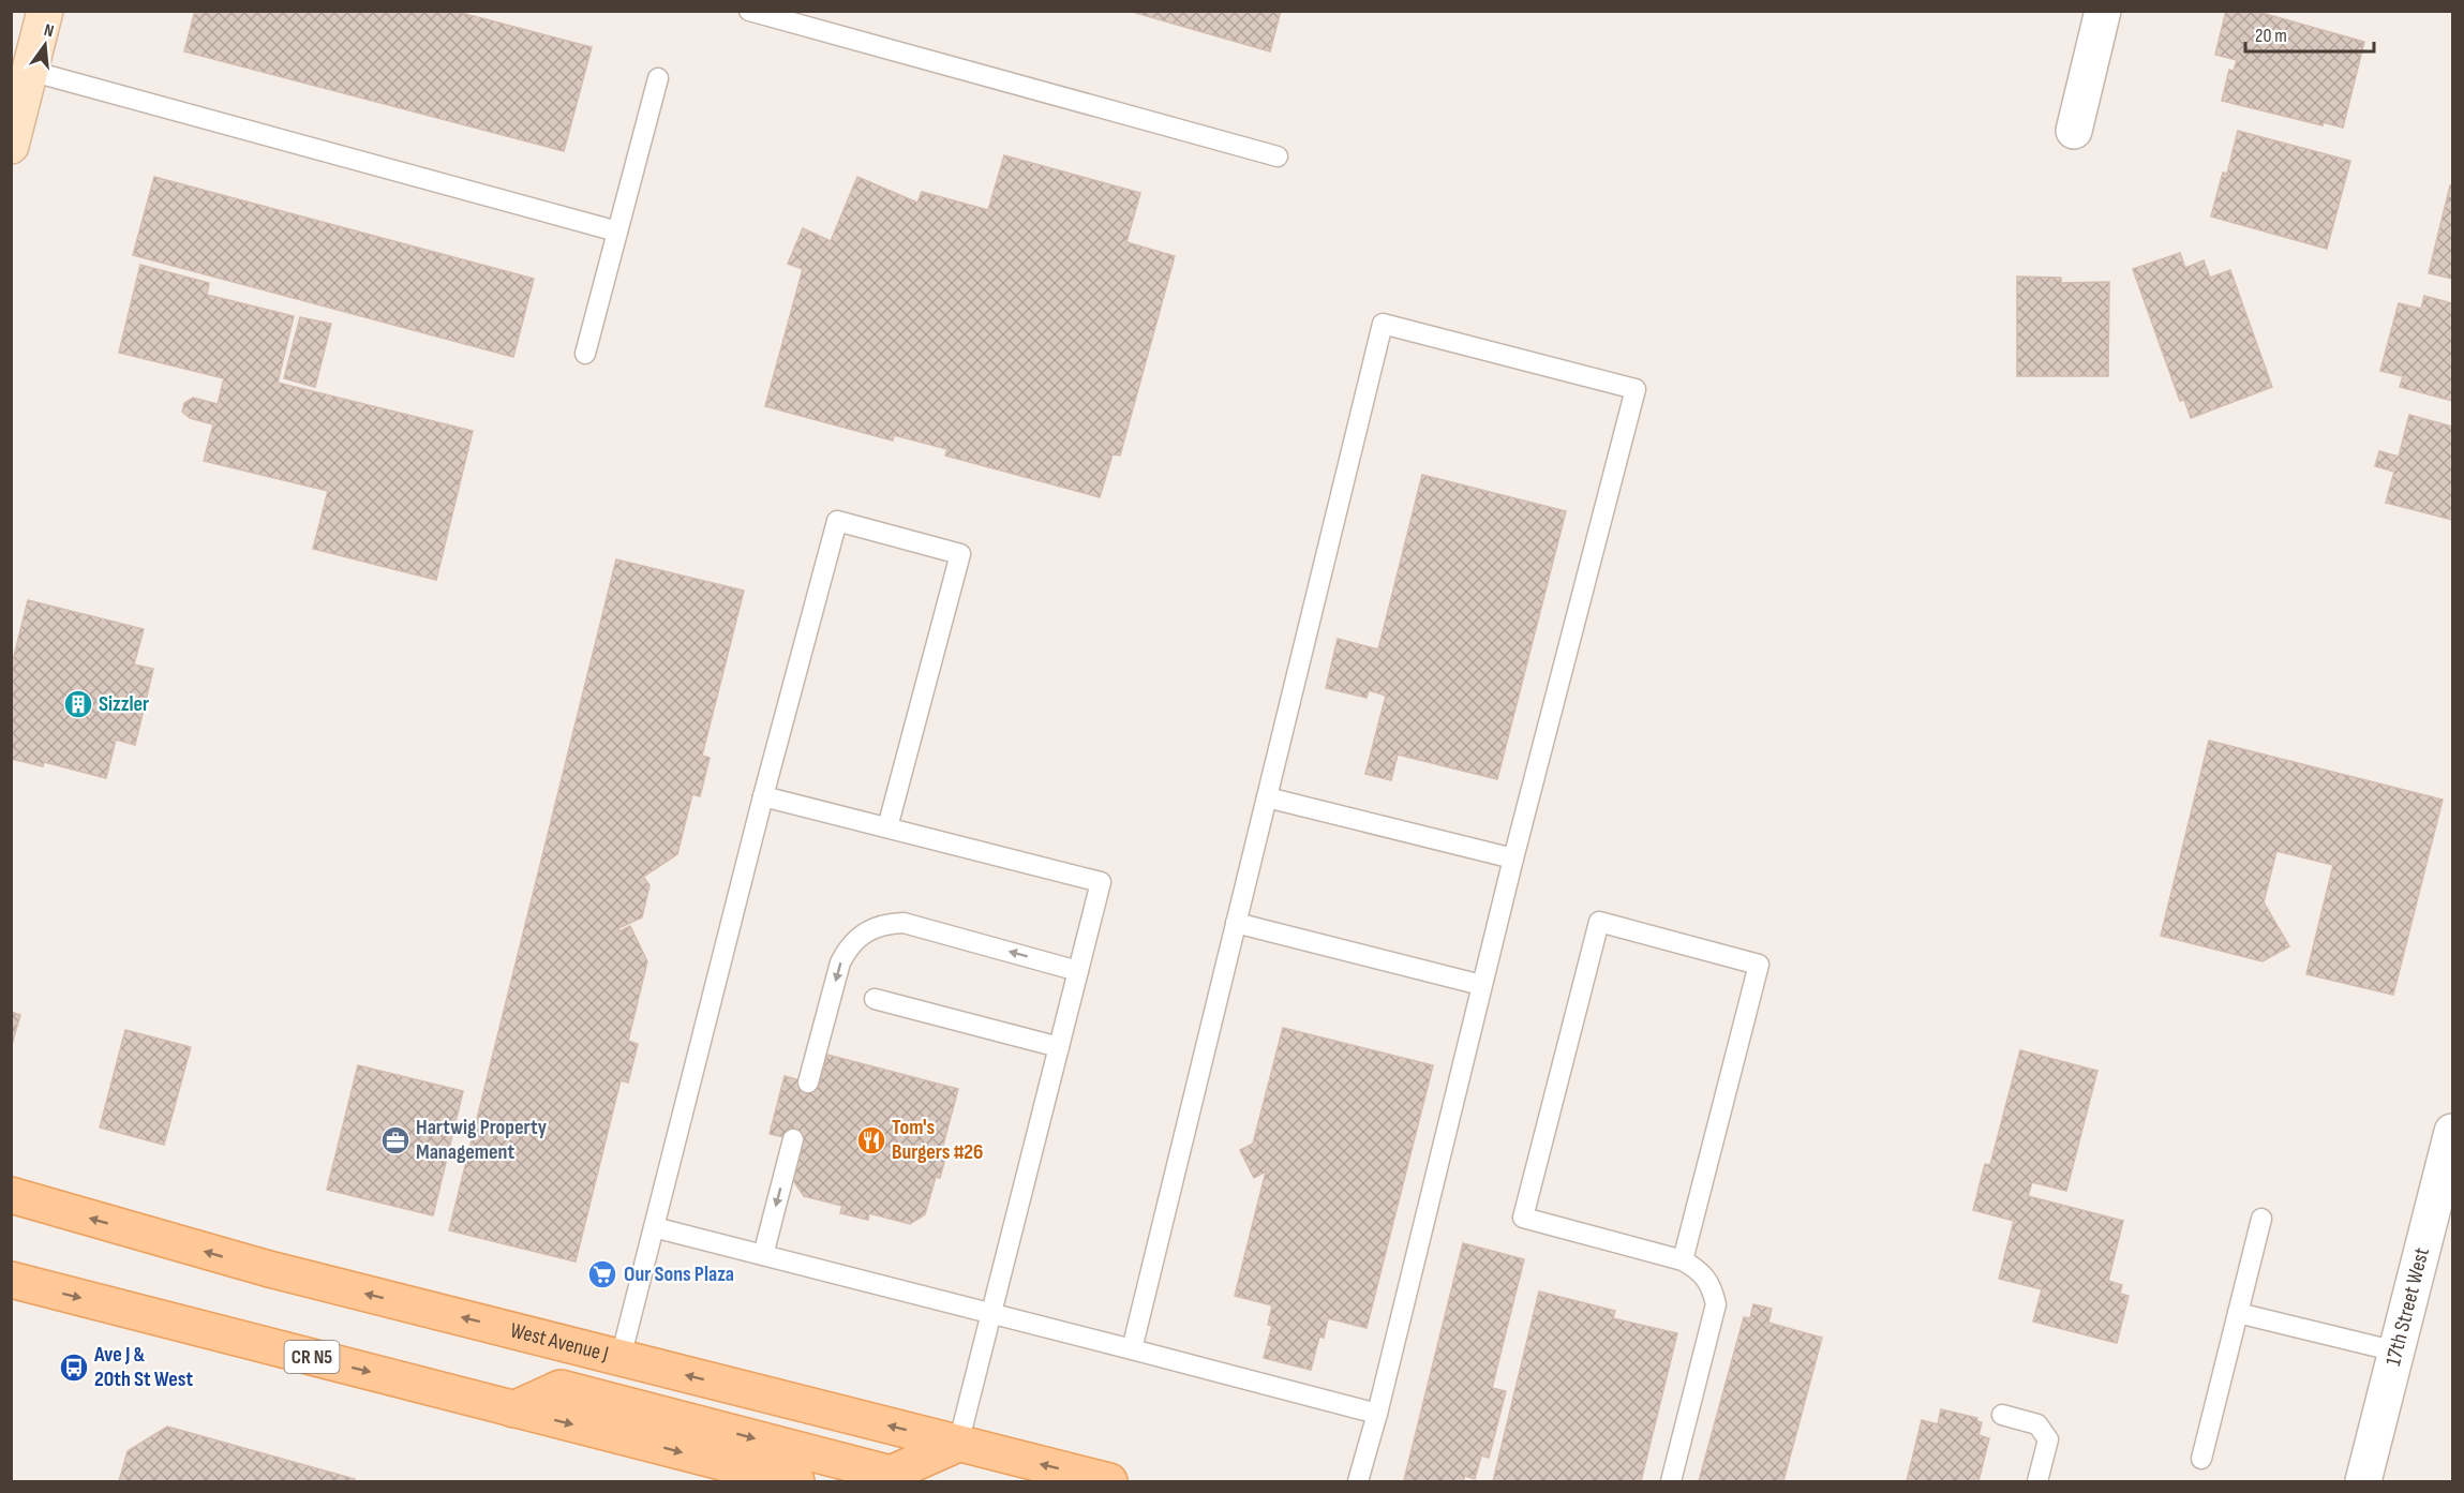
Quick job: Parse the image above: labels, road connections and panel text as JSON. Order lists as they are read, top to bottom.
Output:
{
  "streets": {
    "main road": ["West Avenue J", "CR N5"],
    "street": ["17th Street West"]
  },
  "places": {
    "building": ["Sizzler"],
    "office": ["Hartwig Property Management"],
    "restaurant": ["Tom's Burgers #26"],
    "supermarket": ["Our Sons Plaza"],
    "bus stop": ["Ave J & 20th St West"]
  },
  "scale_bar": "20 m",
  "north": "top"
}
